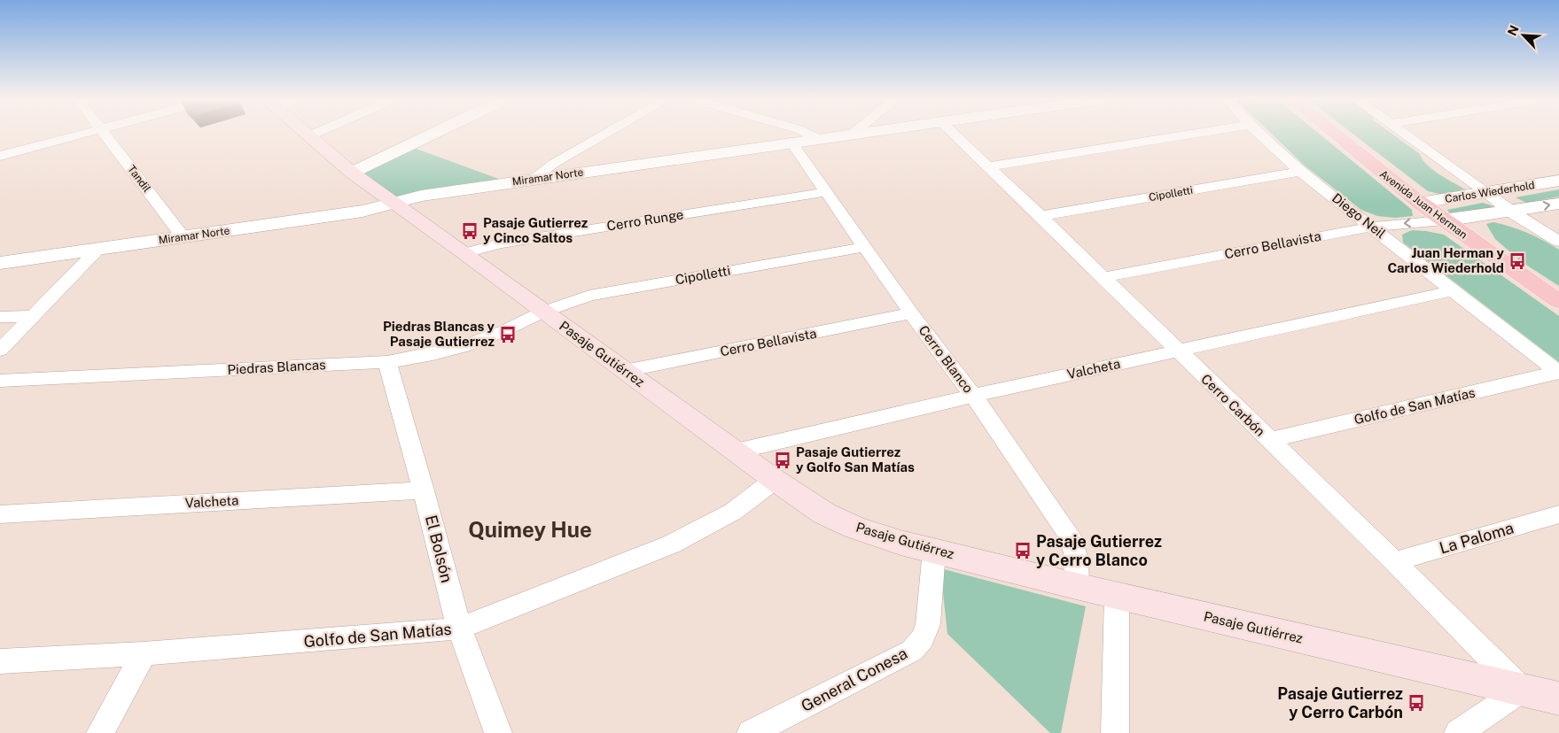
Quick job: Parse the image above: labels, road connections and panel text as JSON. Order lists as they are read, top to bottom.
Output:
{
  "streets": {
    "main road": ["Avenida Juan Herman", "Pasaje Gutiérrez"],
    "street": [
      "Miramar Norte",
      "Tandil",
      "Carlos Wiederhold",
      "Cipolletti",
      "Diego Neil",
      "Cerro Runge",
      "Cerro Bellavista",
      "Cerro Blanco",
      "Piedras Blancas",
      "Valcheta",
      "Cerro Carbón",
      "Golfo de San Matías",
      "La Paloma",
      "El Bolsón",
      "General Conesa"
    ]
  },
  "crossings": [
    ["Miramar Norte", "Tandil"],
    ["Miramar Norte", "Pasaje Gutiérrez"],
    ["Miramar Norte", "Cerro Blanco"],
    ["Carlos Wiederhold", "Avenida Juan Herman"],
    ["Carlos Wiederhold", "Cerro Bellavista"],
    ["Cipolletti", "Diego Neil"],
    ["Cipolletti", "Pasaje Gutiérrez"],
    ["Cipolletti", "Cerro Blanco"],
    ["Cipolletti", "Piedras Blancas"],
    ["Cipolletti", "Cerro Carbón"],
    ["Avenida Juan Herman", "Cerro Bellavista"],
    ["Diego Neil", "Cerro Bellavista"],
    ["Diego Neil", "Valcheta"],
    ["Diego Neil", "Golfo de San Matías"],
    ["Cerro Runge", "Pasaje Gutiérrez"],
    ["Cerro Runge", "Cerro Blanco"],
    ["Cerro Bellavista", "Pasaje Gutiérrez"],
    ["Cerro Bellavista", "Cerro Blanco"],
    ["Cerro Bellavista", "Cerro Carbón"],
    ["Pasaje Gutiérrez", "Cerro Blanco"],
    ["Pasaje Gutiérrez", "Piedras Blancas"],
    ["Pasaje Gutiérrez", "Valcheta"],
    ["Pasaje Gutiérrez", "Cerro Carbón"],
    ["Pasaje Gutiérrez", "Golfo de San Matías"],
    ["Pasaje Gutiérrez", "General Conesa"],
    ["Cerro Blanco", "Valcheta"],
    ["Piedras Blancas", "El Bolsón"],
    ["Valcheta", "Cerro Carbón"],
    ["Valcheta", "El Bolsón"],
    ["Cerro Carbón", "Golfo de San Matías"],
    ["Cerro Carbón", "La Paloma"],
    ["Golfo de San Matías", "El Bolsón"]
  ],
  "districts": ["Quimey Hue"],
  "places": {
    "bus stop": [
      "Pasaje Gutierrez y Cinco Saltos",
      "Juan Herman y Carlos Wiederhold",
      "Piedras Blancas y Pasaje Gutierrez",
      "Pasaje Gutierrez y Golfo San Matías",
      "Pasaje Gutierrez y Cerro Blanco",
      "Pasaje Gutierrez y Cerro Carbón"
    ]
  },
  "north": "top left"
}
